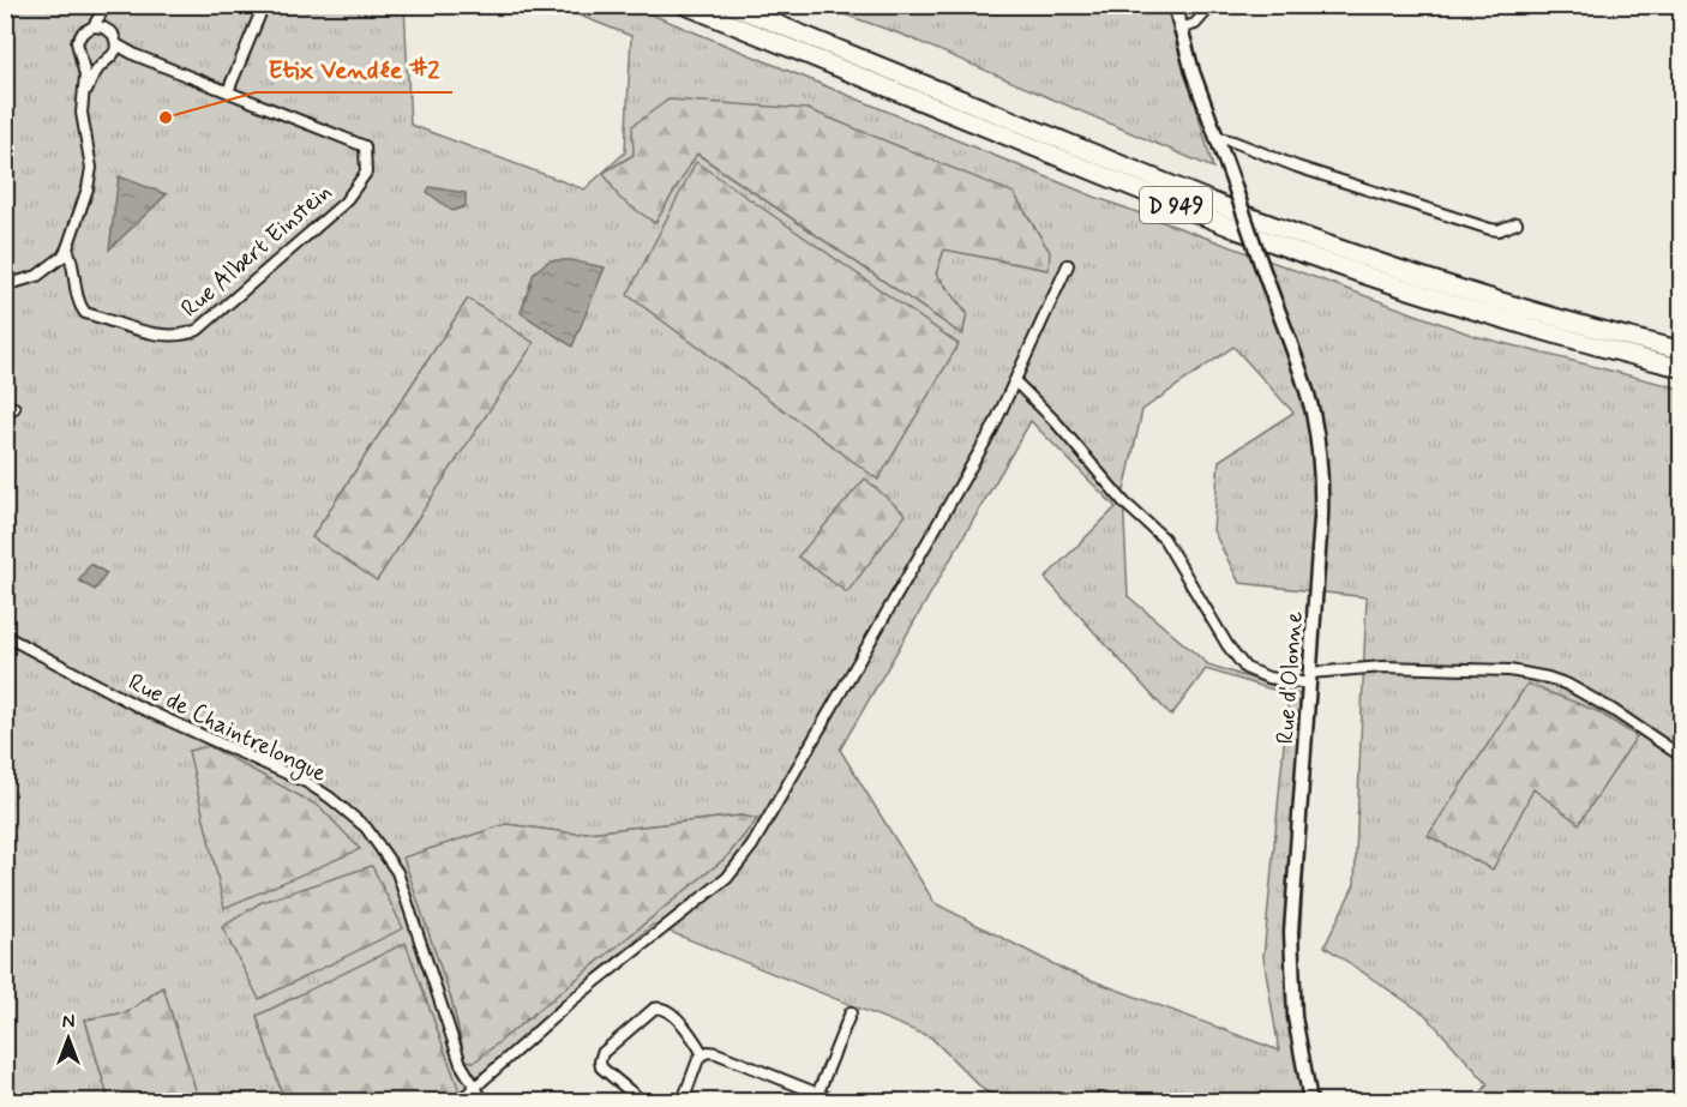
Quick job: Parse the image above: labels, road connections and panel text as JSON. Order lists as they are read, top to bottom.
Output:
{
  "streets": {
    "highway": ["D 949"],
    "street": ["Rue Albert Einstein", "Rue d'Olonne", "Rue de Chaintrelongue"]
  },
  "places": ["Etix Vendée #2"],
  "north": "top"
}
